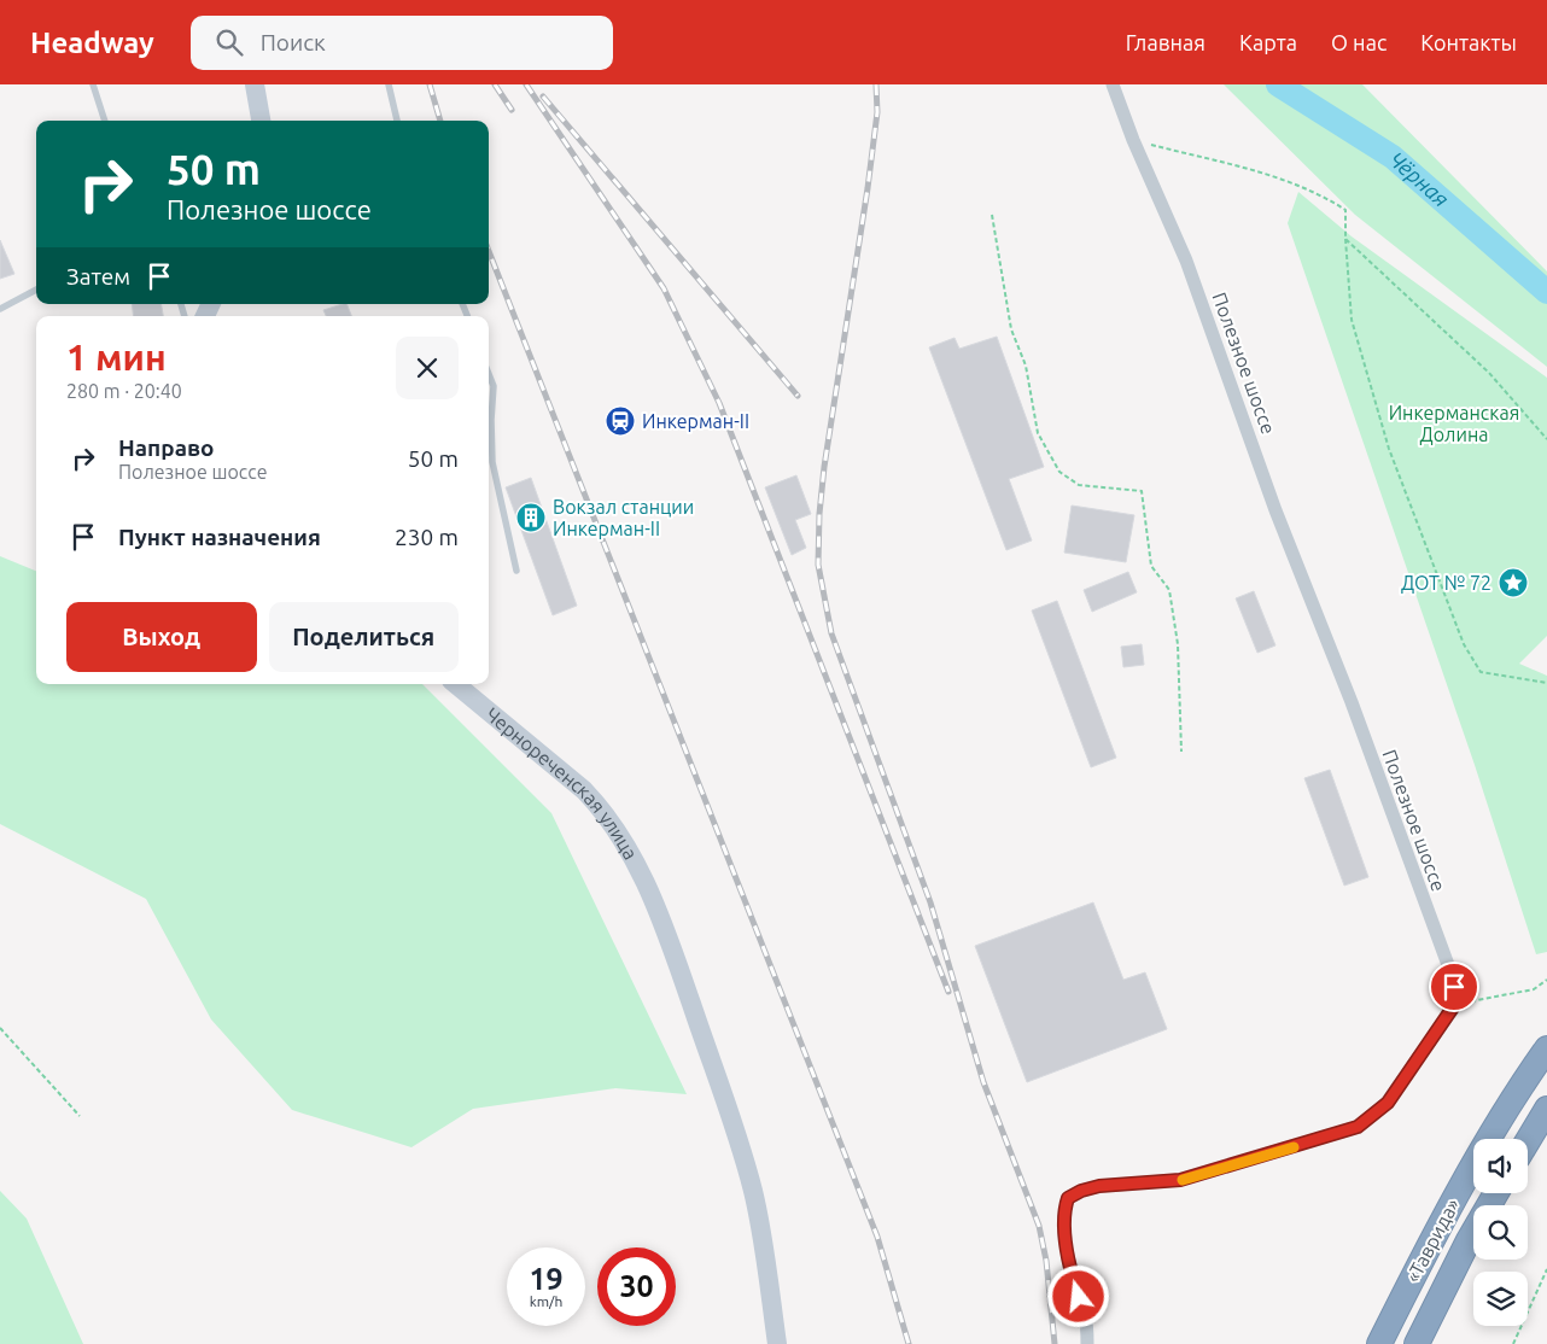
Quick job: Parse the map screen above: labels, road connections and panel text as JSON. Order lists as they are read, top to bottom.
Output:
{
  "streets": {
    "highway": ["«Таврида»"],
    "main road": ["Чернореченская улица"],
    "street": ["Полезное шоссе"]
  },
  "water": ["Чёрная"],
  "parks": ["Инкерманская Долина"],
  "places": {
    "station": ["Инкерман-II"],
    "building": ["Вокзал станции Инкерман-II"],
    "place": ["ДОТ № 72"]
  },
  "page": {
    "header": "Headway",
    "search": "Поиск",
    "nav": [
      "Главная",
      "Карта",
      "О нас",
      "Контакты"
    ],
    "turn": ["50 m", "Полезное шоссе"],
    "then": "Затем",
    "heading": ["1 мин", "280 m · 20:40"],
    "list": [
      {
        "name": "Направо",
        "note": "Полезное шоссе",
        "value": "50 m"
      },
      {
        "name": "Пункт назначения",
        "value": "230 m"
      }
    ],
    "buttons": ["Выход", "Поделиться"],
    "speed": "19 km/h",
    "limit": "30"
  }
}
